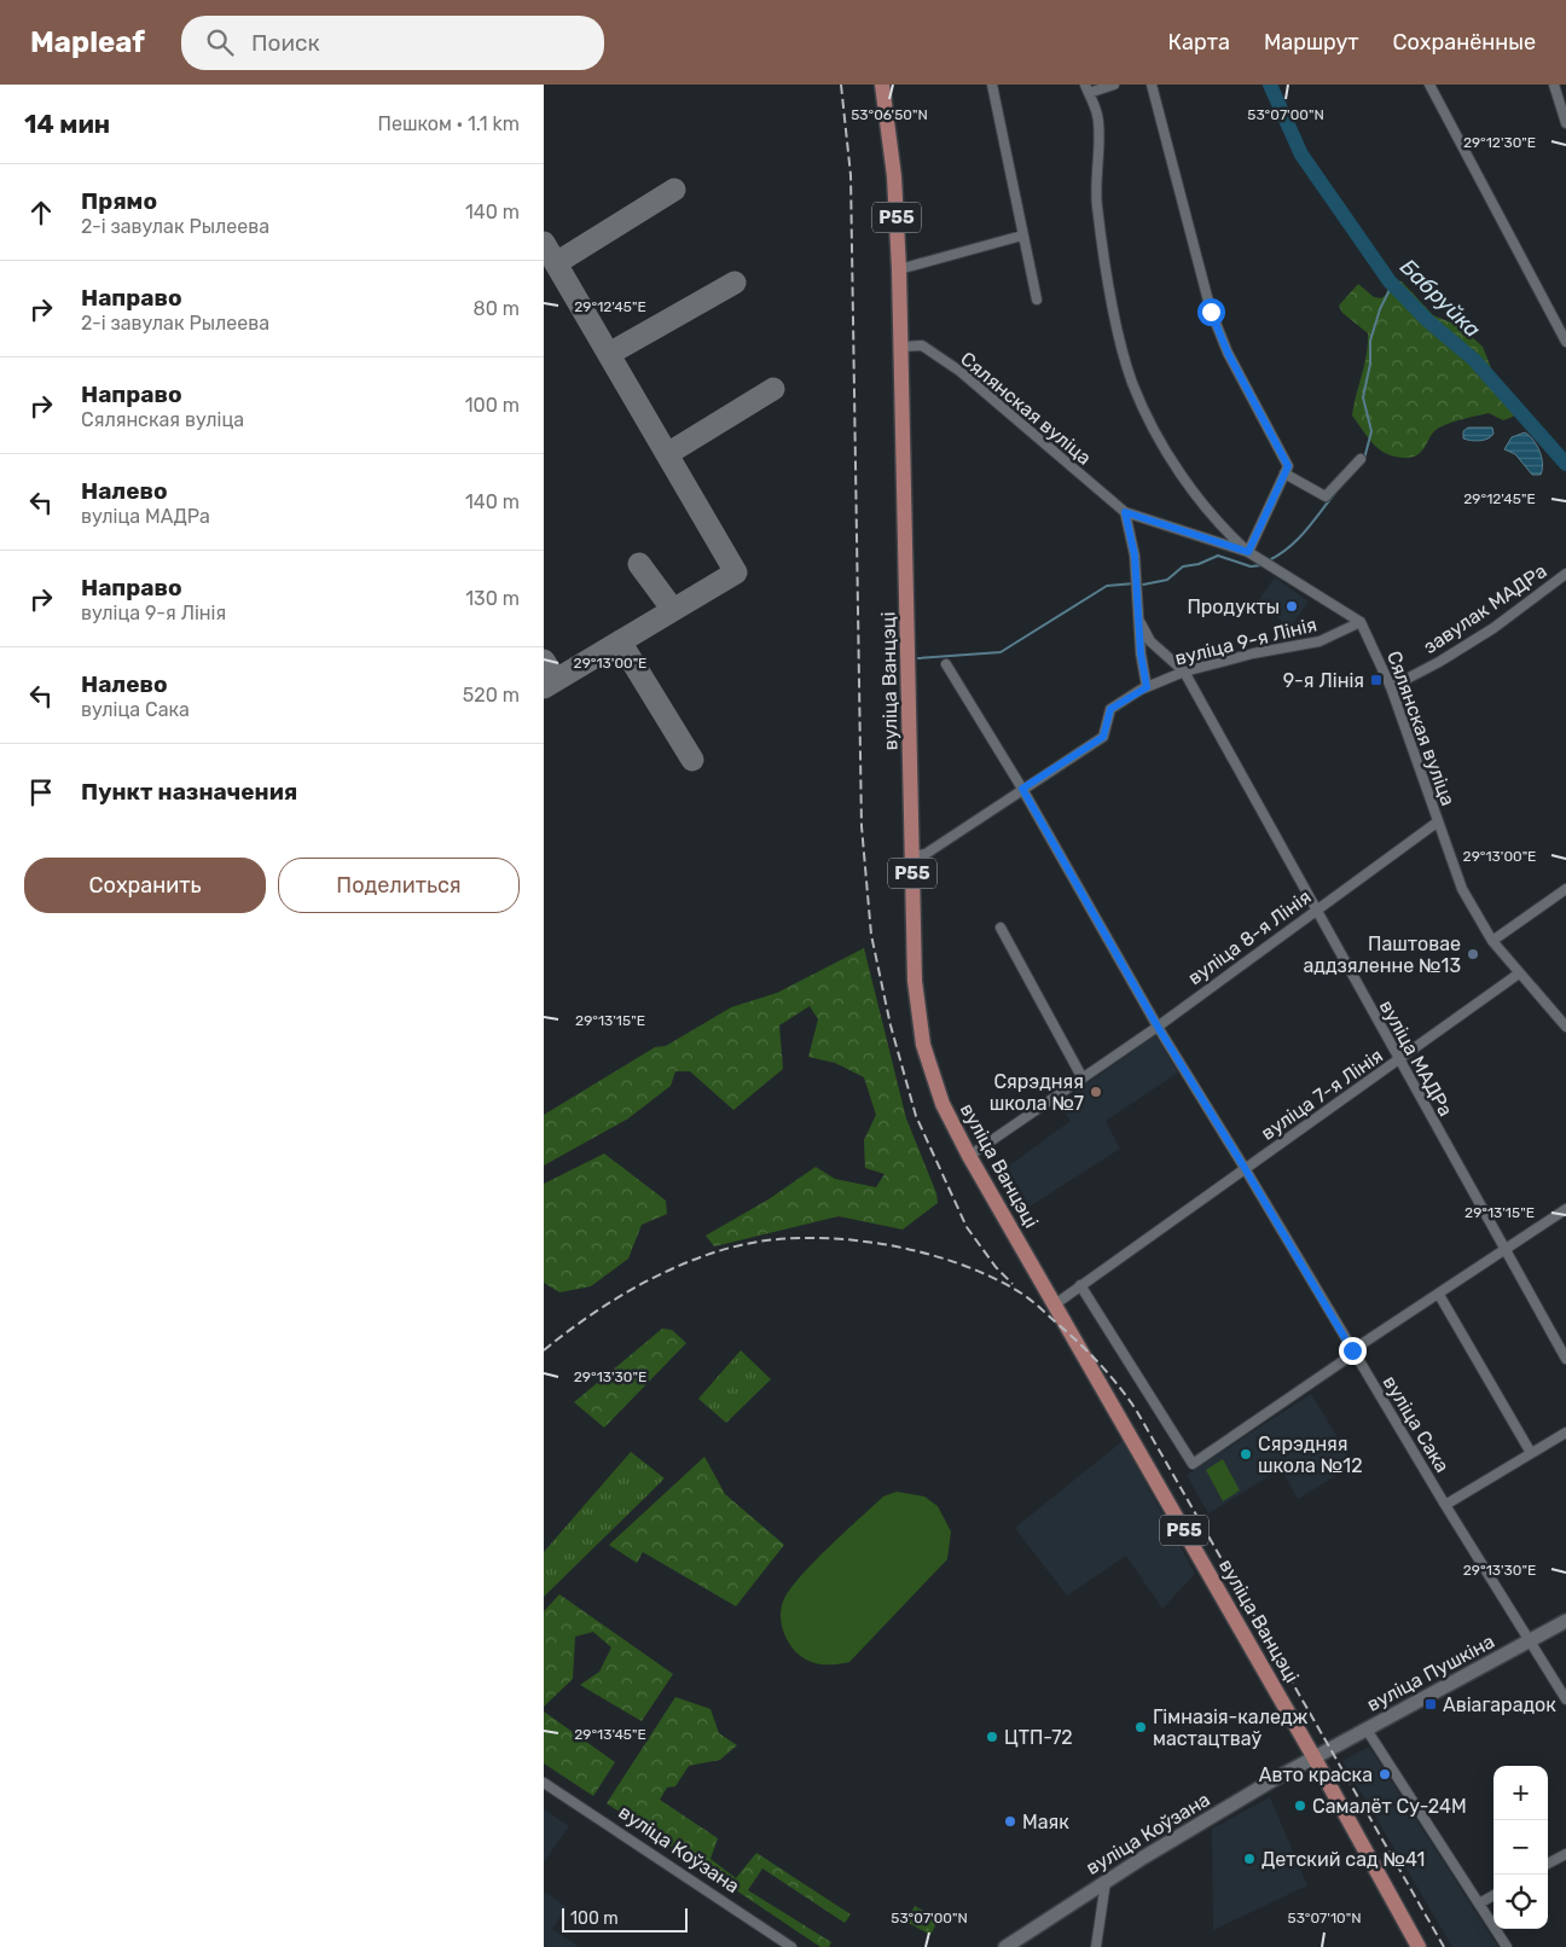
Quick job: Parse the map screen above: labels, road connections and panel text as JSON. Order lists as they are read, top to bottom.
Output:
{
  "streets": {
    "main road": ["Р55", "вуліца Ванцэці"],
    "street": [
      "Сялянская вуліца",
      "завулак МАДРа",
      "вуліца 9-я Лінія",
      "вуліца 8-я Лінія",
      "вуліца МАДРа",
      "вуліца 7-я Лінія",
      "вуліца Сака",
      "вуліца Пушкіна",
      "вуліца Коўзана"
    ]
  },
  "crossings": [
    ["Сялянская вуліца", "завулак МАДРа"],
    ["Сялянская вуліца", "вуліца 9-я Лінія"],
    ["Сялянская вуліца", "вуліца Ванцэці"],
    ["Сялянская вуліца", "вуліца 8-я Лінія"],
    ["Сялянская вуліца", "вуліца МАДРа"],
    ["Сялянская вуліца", "вуліца 7-я Лінія"],
    ["вуліца 9-я Лінія", "вуліца Ванцэці"],
    ["вуліца 9-я Лінія", "вуліца МАДРа"],
    ["вуліца 9-я Лінія", "вуліца Сака"],
    ["вуліца Ванцэці", "вуліца 8-я Лінія"],
    ["вуліца Ванцэці", "вуліца 7-я Лінія"],
    ["вуліца Ванцэці", "вуліца Пушкіна"],
    ["вуліца Ванцэці", "вуліца Коўзана"],
    ["вуліца 8-я Лінія", "вуліца МАДРа"],
    ["вуліца 8-я Лінія", "вуліца Сака"],
    ["вуліца МАДРа", "вуліца 7-я Лінія"],
    ["вуліца 7-я Лінія", "вуліца Сака"],
    ["вуліца Сака", "вуліца Пушкіна"],
    ["вуліца Пушкіна", "вуліца Коўзана"]
  ],
  "water": ["Бабруйка"],
  "places": {
    "other": [
      "Продукты",
      "Паштовае аддзяленне №13",
      "Сярэдняя школа №7",
      "Сярэдняя школа №12",
      "Гімназія-каледж мастацтваў",
      "ЦТП-72",
      "Авто краска",
      "Самалёт Су-24М",
      "Маяк",
      "Детский сад №41"
    ],
    "transit": ["9-я Лінія", "Авіагарадок"]
  },
  "scale_bar": "100 m",
  "page": {
    "header": "Mapleaf",
    "search": "Поиск",
    "nav": ["Карта", "Маршрут", "Сохранённые"],
    "heading": ["14 мин", "Пешком · 1.1 km"],
    "list": [
      ["Прямо", "2-і завулак Рылеева", "140 m"],
      ["Направо", "2-і завулак Рылеева", "80 m"],
      ["Направо", "Сялянская вуліца", "100 m"],
      ["Налево", "вуліца МАДРа", "140 m"],
      ["Направо", "вуліца 9-я Лінія", "130 m"],
      ["Налево", "вуліца Сака", "520 m"],
      "Пункт назначения"
    ],
    "buttons": ["Сохранить", "Поделиться"],
    "map_buttons": ["+", "−"],
    "scale": "100 m"
  },
  "coordinates": [
    "53°06'50\"N",
    "53°07'00\"N",
    "29°12'30\"E",
    "29°12'45\"E",
    "29°13'00\"E",
    "29°13'15\"E",
    "29°13'30\"E",
    "29°13'45\"E",
    "53°07'10\"N"
  ]
}
